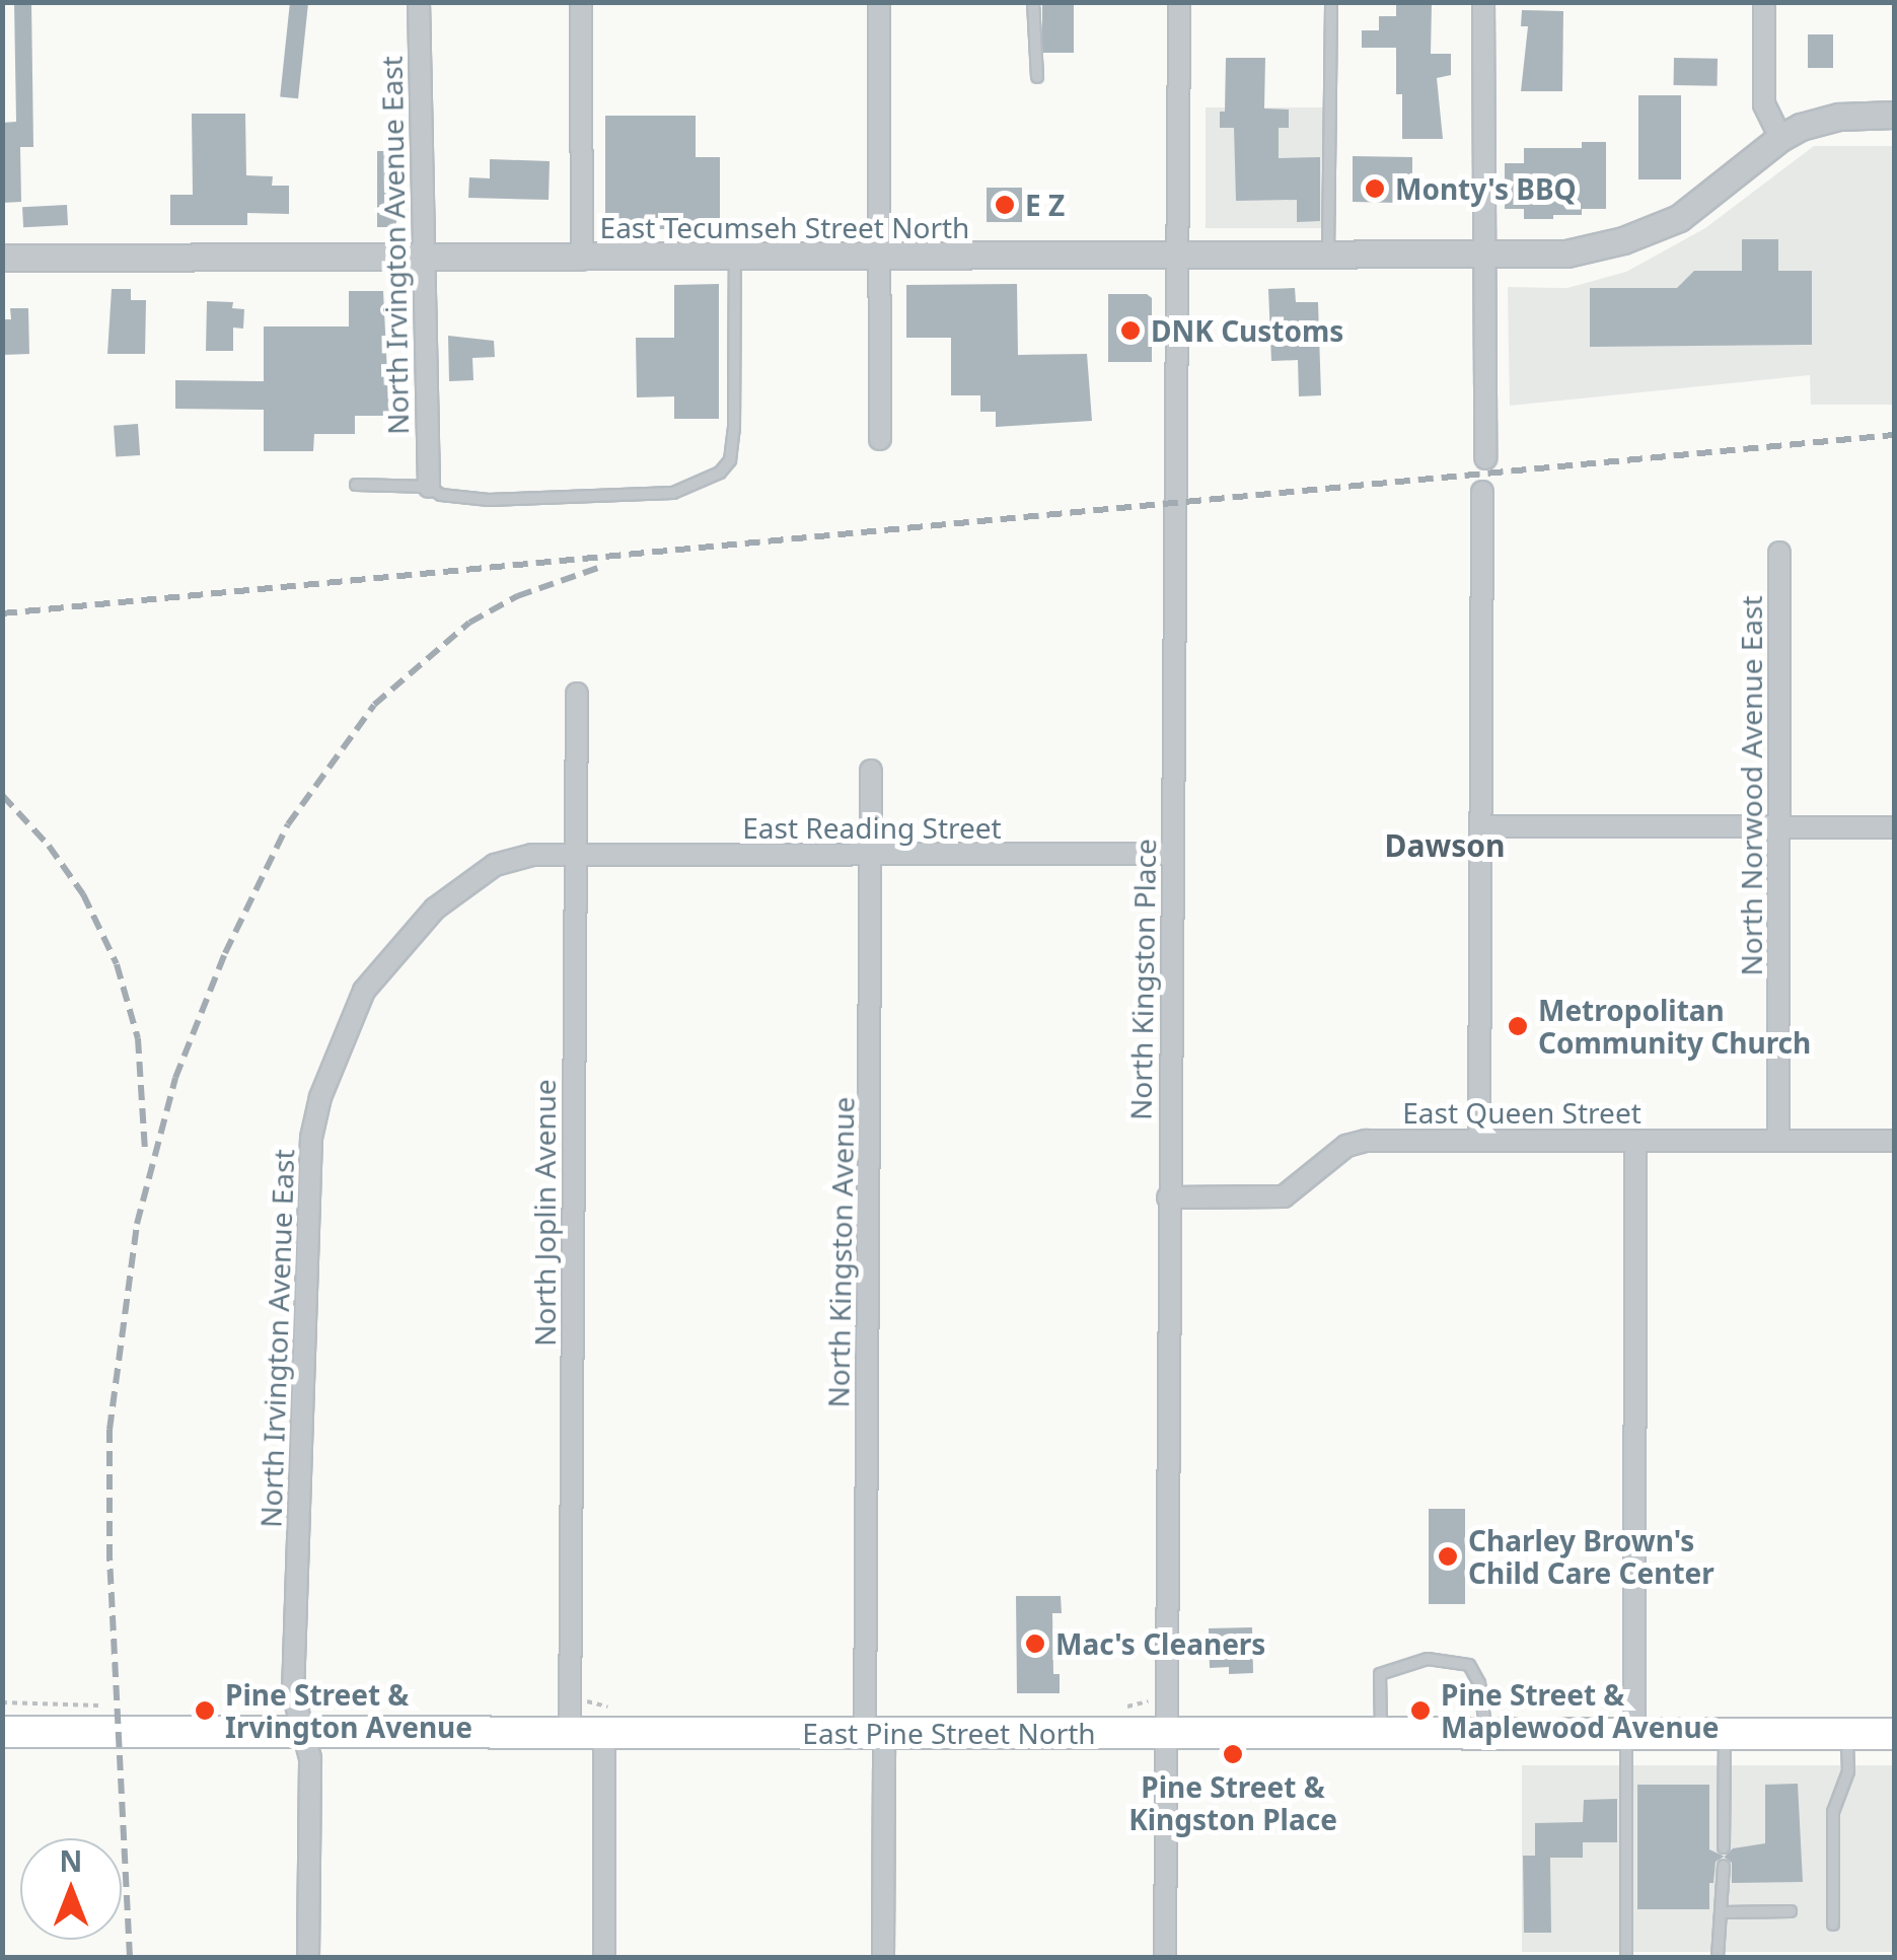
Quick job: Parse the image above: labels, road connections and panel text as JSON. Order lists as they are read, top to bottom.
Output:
{
  "streets": {
    "main road": ["East Pine Street North"],
    "street": [
      "East Tecumseh Street North",
      "North Irvington Avenue East",
      "North Norwood Avenue East",
      "East Reading Street",
      "North Kingston Place",
      "East Queen Street",
      "North Joplin Avenue",
      "North Kingston Avenue"
    ]
  },
  "crossings": [
    ["East Tecumseh Street North", "North Irvington Avenue East"],
    ["East Tecumseh Street North", "North Kingston Place"],
    ["North Irvington Avenue East", "East Reading Street"],
    ["North Irvington Avenue East", "North Joplin Avenue"],
    ["North Irvington Avenue East", "East Pine Street North"],
    ["North Norwood Avenue East", "East Queen Street"],
    ["East Reading Street", "North Kingston Place"],
    ["East Reading Street", "North Joplin Avenue"],
    ["East Reading Street", "North Kingston Avenue"],
    ["North Kingston Place", "East Queen Street"],
    ["North Kingston Place", "East Pine Street North"],
    ["North Joplin Avenue", "East Pine Street North"],
    ["North Kingston Avenue", "East Pine Street North"]
  ],
  "districts": ["Dawson"],
  "places": [
    "Monty's BBQ",
    "E Z",
    "DNK Customs",
    "Metropolitan Community Church",
    "Charley Brown's Child Care Center",
    "Mac's Cleaners",
    "Pine Street & Irvington Avenue",
    "Pine Street & Maplewood Avenue",
    "Pine Street & Kingston Place"
  ],
  "north": "top"
}
